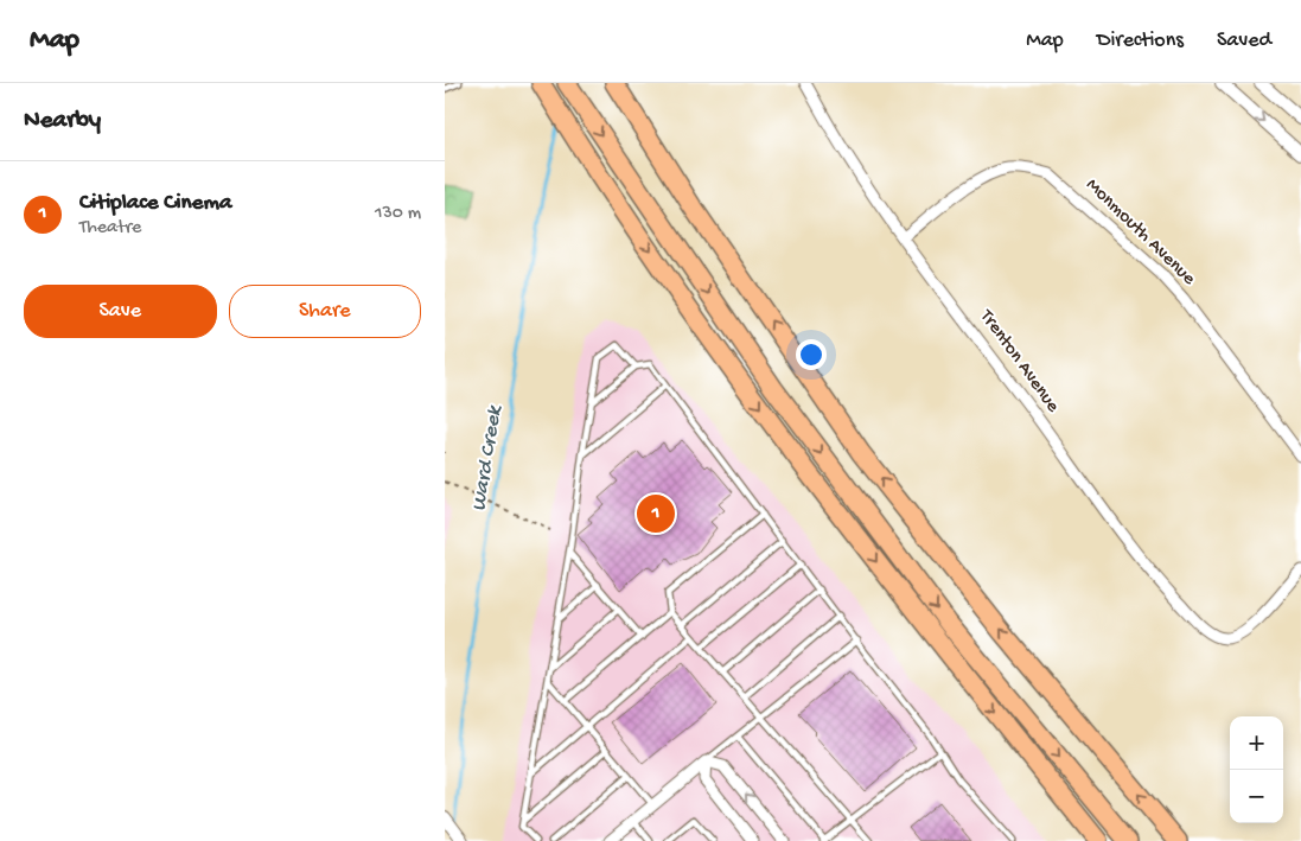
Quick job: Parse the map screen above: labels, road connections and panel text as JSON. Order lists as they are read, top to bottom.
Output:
{
  "streets": {
    "street": ["Monmouth Avenue", "Trenton Avenue"]
  },
  "crossings": [
    ["Monmouth Avenue", "Trenton Avenue"]
  ],
  "water": ["Ward Creek"],
  "page": {
    "header": "Map",
    "nav": ["Map", "Directions", "Saved"],
    "heading": "Nearby",
    "list": [
      {
        "mark": "1",
        "name": "Citiplace Cinema",
        "note": "Theatre",
        "value": "130 m"
      }
    ],
    "buttons": ["Save", "Share"],
    "pins": "1",
    "map_buttons": ["+", "−"]
  }
}
